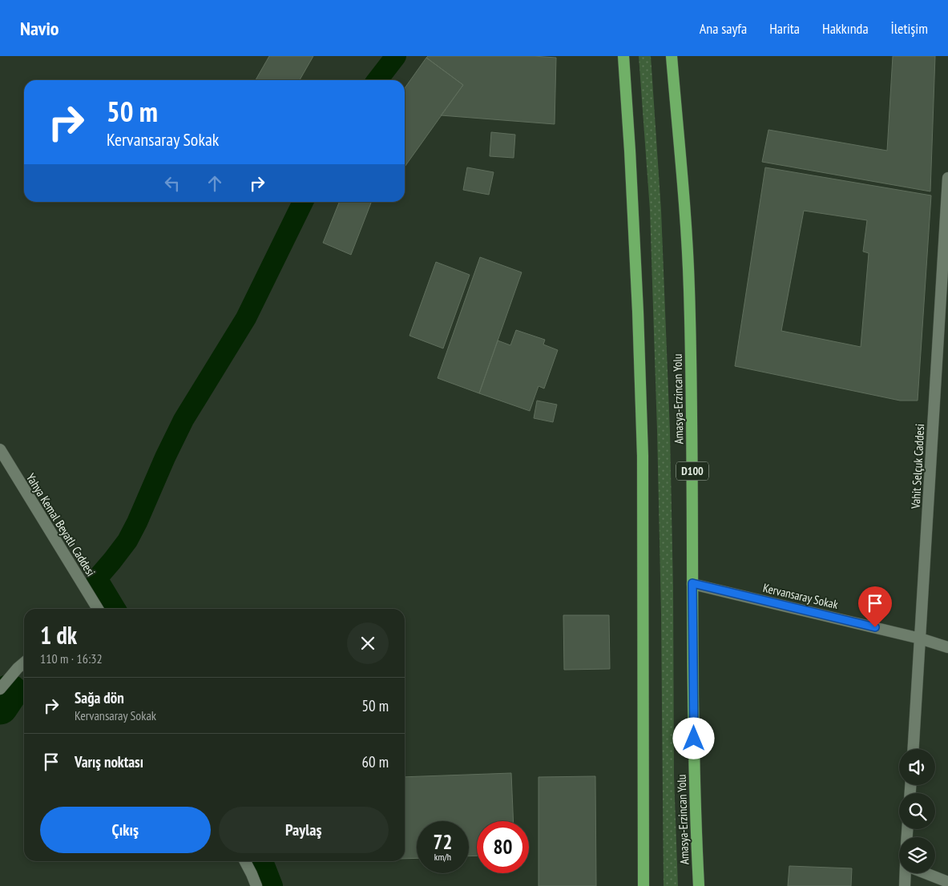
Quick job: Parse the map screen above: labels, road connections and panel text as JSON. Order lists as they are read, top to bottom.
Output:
{
  "streets": {
    "highway": ["Amasya-Erzincan Yolu", "D100"],
    "street": ["Vahit Selçuk Caddesi", "Yahya Kemal Beyatlı Caddesi", "Kervansaray Sokak"]
  },
  "crossings": [
    ["Amasya-Erzincan Yolu", "Kervansaray Sokak"],
    ["Vahit Selçuk Caddesi", "Kervansaray Sokak"]
  ],
  "page": {
    "header": "Navio",
    "nav": [
      "Ana sayfa",
      "Harita",
      "Hakkında",
      "İletişim"
    ],
    "turn": ["50 m", "Kervansaray Sokak"],
    "heading": ["1 dk", "110 m · 16:32"],
    "list": [
      {
        "name": "Sağa dön",
        "note": "Kervansaray Sokak",
        "value": "50 m"
      },
      {
        "name": "Varış noktası",
        "value": "60 m"
      }
    ],
    "buttons": ["Çıkış", "Paylaş"],
    "speed": "72 km/h",
    "limit": "80"
  }
}
